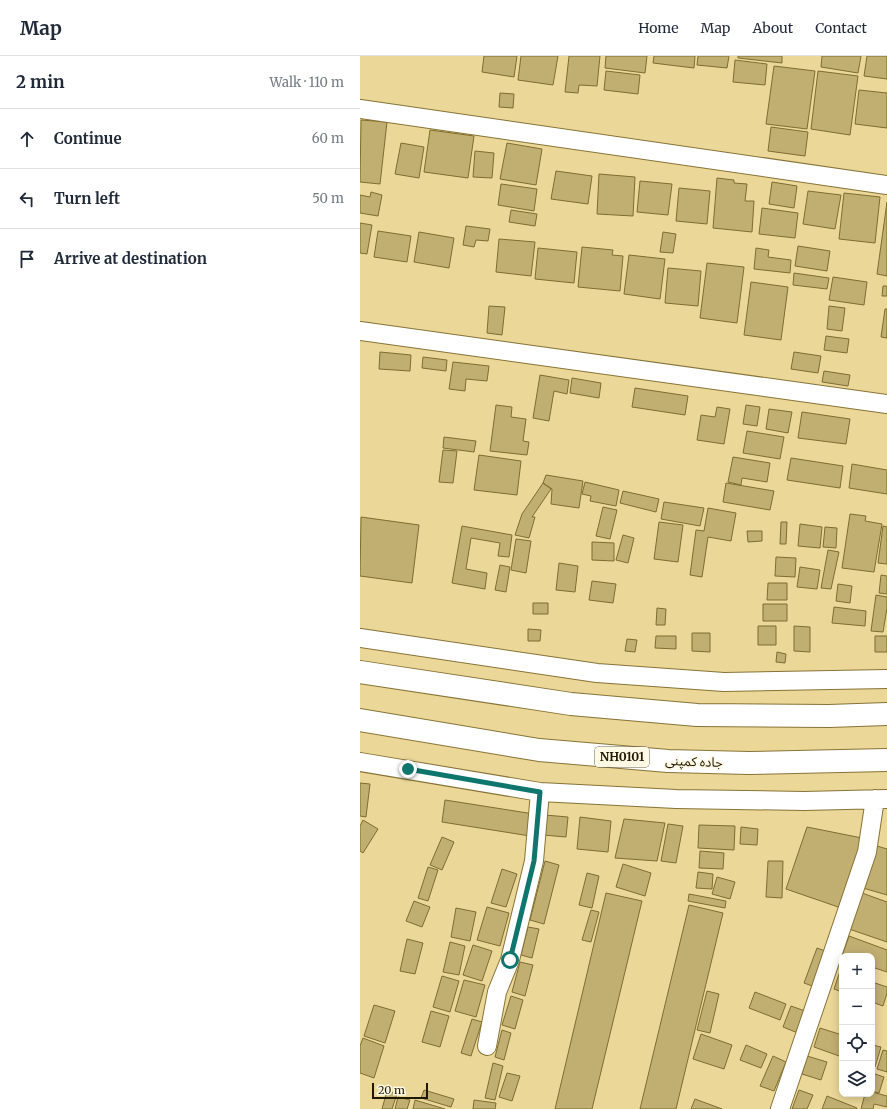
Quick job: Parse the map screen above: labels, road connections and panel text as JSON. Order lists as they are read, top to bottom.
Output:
{
  "streets": {
    "highway": ["NH0101", "جاده کمپنی"]
  },
  "scale_bar": "20 m",
  "page": {
    "header": "Map",
    "nav": [
      "Home",
      "Map",
      "About",
      "Contact"
    ],
    "heading": ["2 min", "Walk · 110 m"],
    "list": [
      ["Continue", "60 m"],
      ["Turn left", "50 m"],
      "Arrive at destination"
    ],
    "map_buttons": ["+", "−"],
    "scale": "20 m"
  }
}
